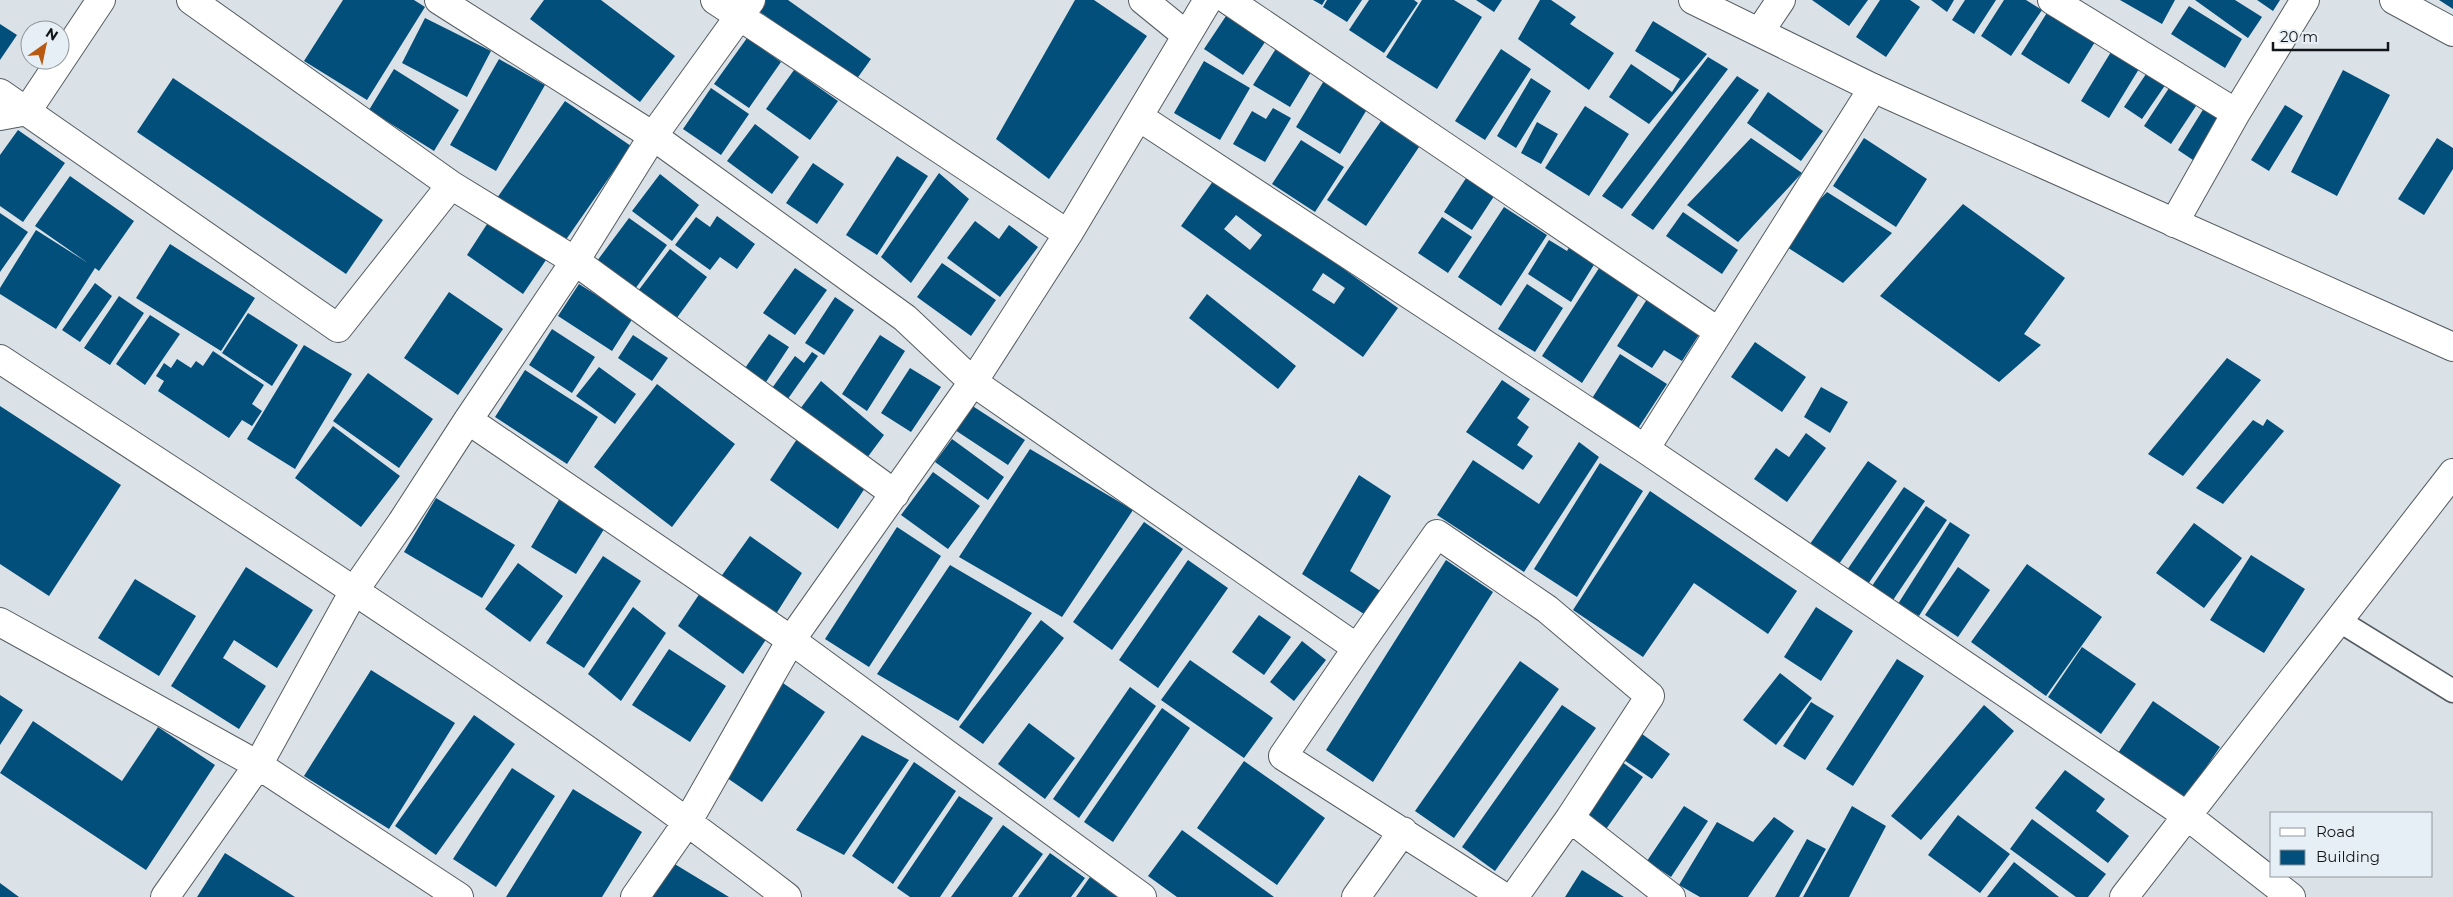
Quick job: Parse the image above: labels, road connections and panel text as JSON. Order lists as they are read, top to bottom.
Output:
{
  "legend": ["Road", "Building"],
  "scale_bar": "20 m",
  "north": "top right"
}
